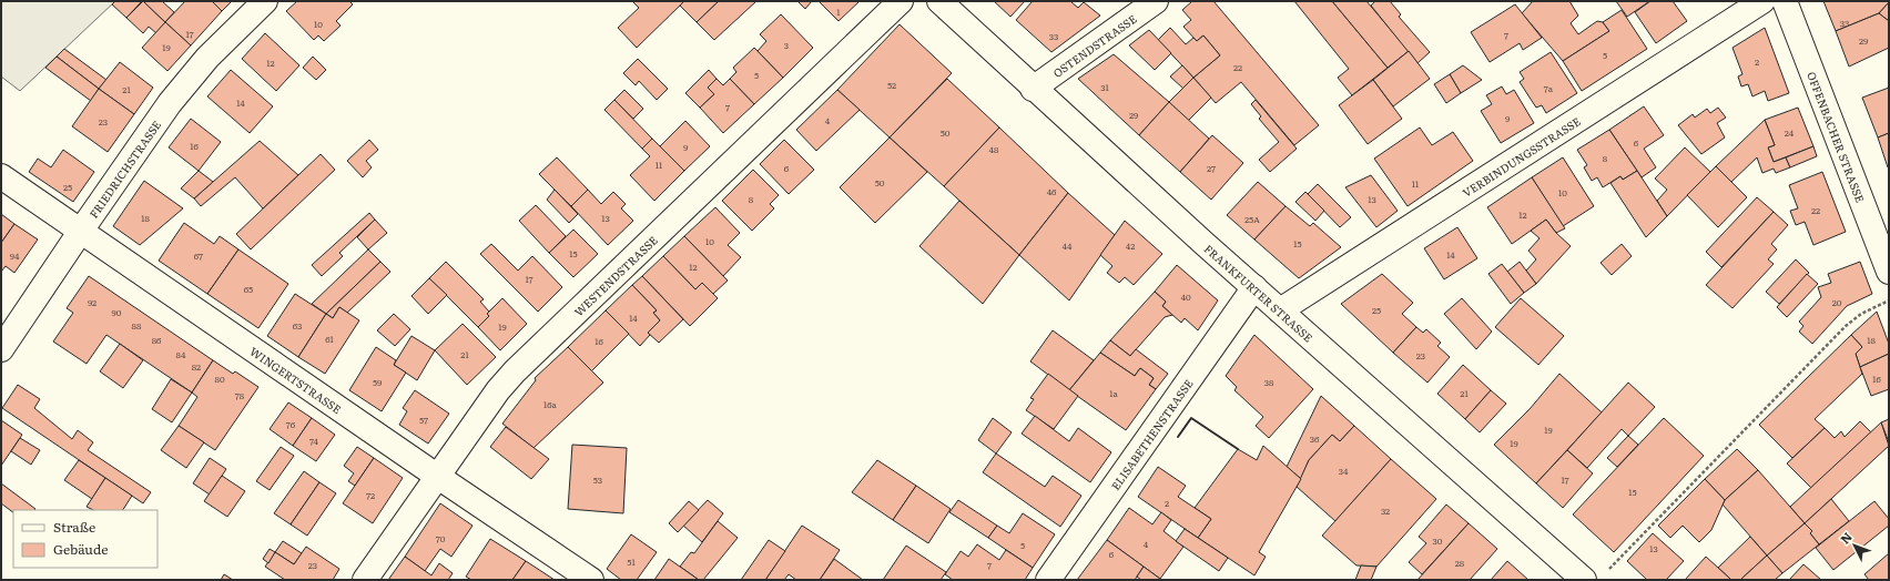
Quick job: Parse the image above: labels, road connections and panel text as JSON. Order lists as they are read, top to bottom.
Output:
{
  "streets": {
    "street": [
      "OSTENDSTRASSE",
      "OFFENBACHER STRASSE",
      "VERBINDUNGSSTRASSE",
      "FRIEDRICHSTRASSE",
      "WESTENDSTRASSE",
      "FRANKFURTER STRASSE",
      "WINGERTSTRASSE",
      "ELISABETHENSTRASSE"
    ]
  },
  "crossings": [
    ["OSTENDSTRASSE", "FRANKFURTER STRASSE"],
    ["VERBINDUNGSSTRASSE", "FRANKFURTER STRASSE"],
    ["FRIEDRICHSTRASSE", "WINGERTSTRASSE"],
    ["WESTENDSTRASSE", "WINGERTSTRASSE"],
    ["FRANKFURTER STRASSE", "ELISABETHENSTRASSE"]
  ],
  "house_numbers": [
    "1",
    "33",
    "10",
    "17",
    "7",
    "33",
    "29",
    "3",
    "19",
    "5",
    "2",
    "12",
    "22",
    "5",
    "52",
    "31",
    "7a",
    "21",
    "14",
    "7",
    "29",
    "9",
    "4",
    "23",
    "50",
    "24",
    "6",
    "16",
    "9",
    "48",
    "8",
    "11",
    "6",
    "27",
    "50",
    "11",
    "25",
    "46",
    "10",
    "8",
    "13",
    "22",
    "12",
    "18",
    "13",
    "25A",
    "10",
    "15",
    "44",
    "42",
    "15",
    "14",
    "94",
    "67",
    "12",
    "17",
    "65",
    "40",
    "92",
    "20",
    "25",
    "90",
    "14",
    "88",
    "63",
    "19",
    "61",
    "86",
    "18",
    "16",
    "84",
    "21",
    "23",
    "82",
    "80",
    "16",
    "59",
    "38",
    "1a",
    "21",
    "78",
    "16a",
    "57",
    "76",
    "19",
    "36",
    "74",
    "19",
    "34",
    "53",
    "17",
    "15",
    "72",
    "2",
    "32",
    "70",
    "30",
    "4",
    "5",
    "13",
    "6",
    "51",
    "28",
    "23",
    "7"
  ],
  "legend": ["Straße", "Gebäude"],
  "north": "top left"
}
